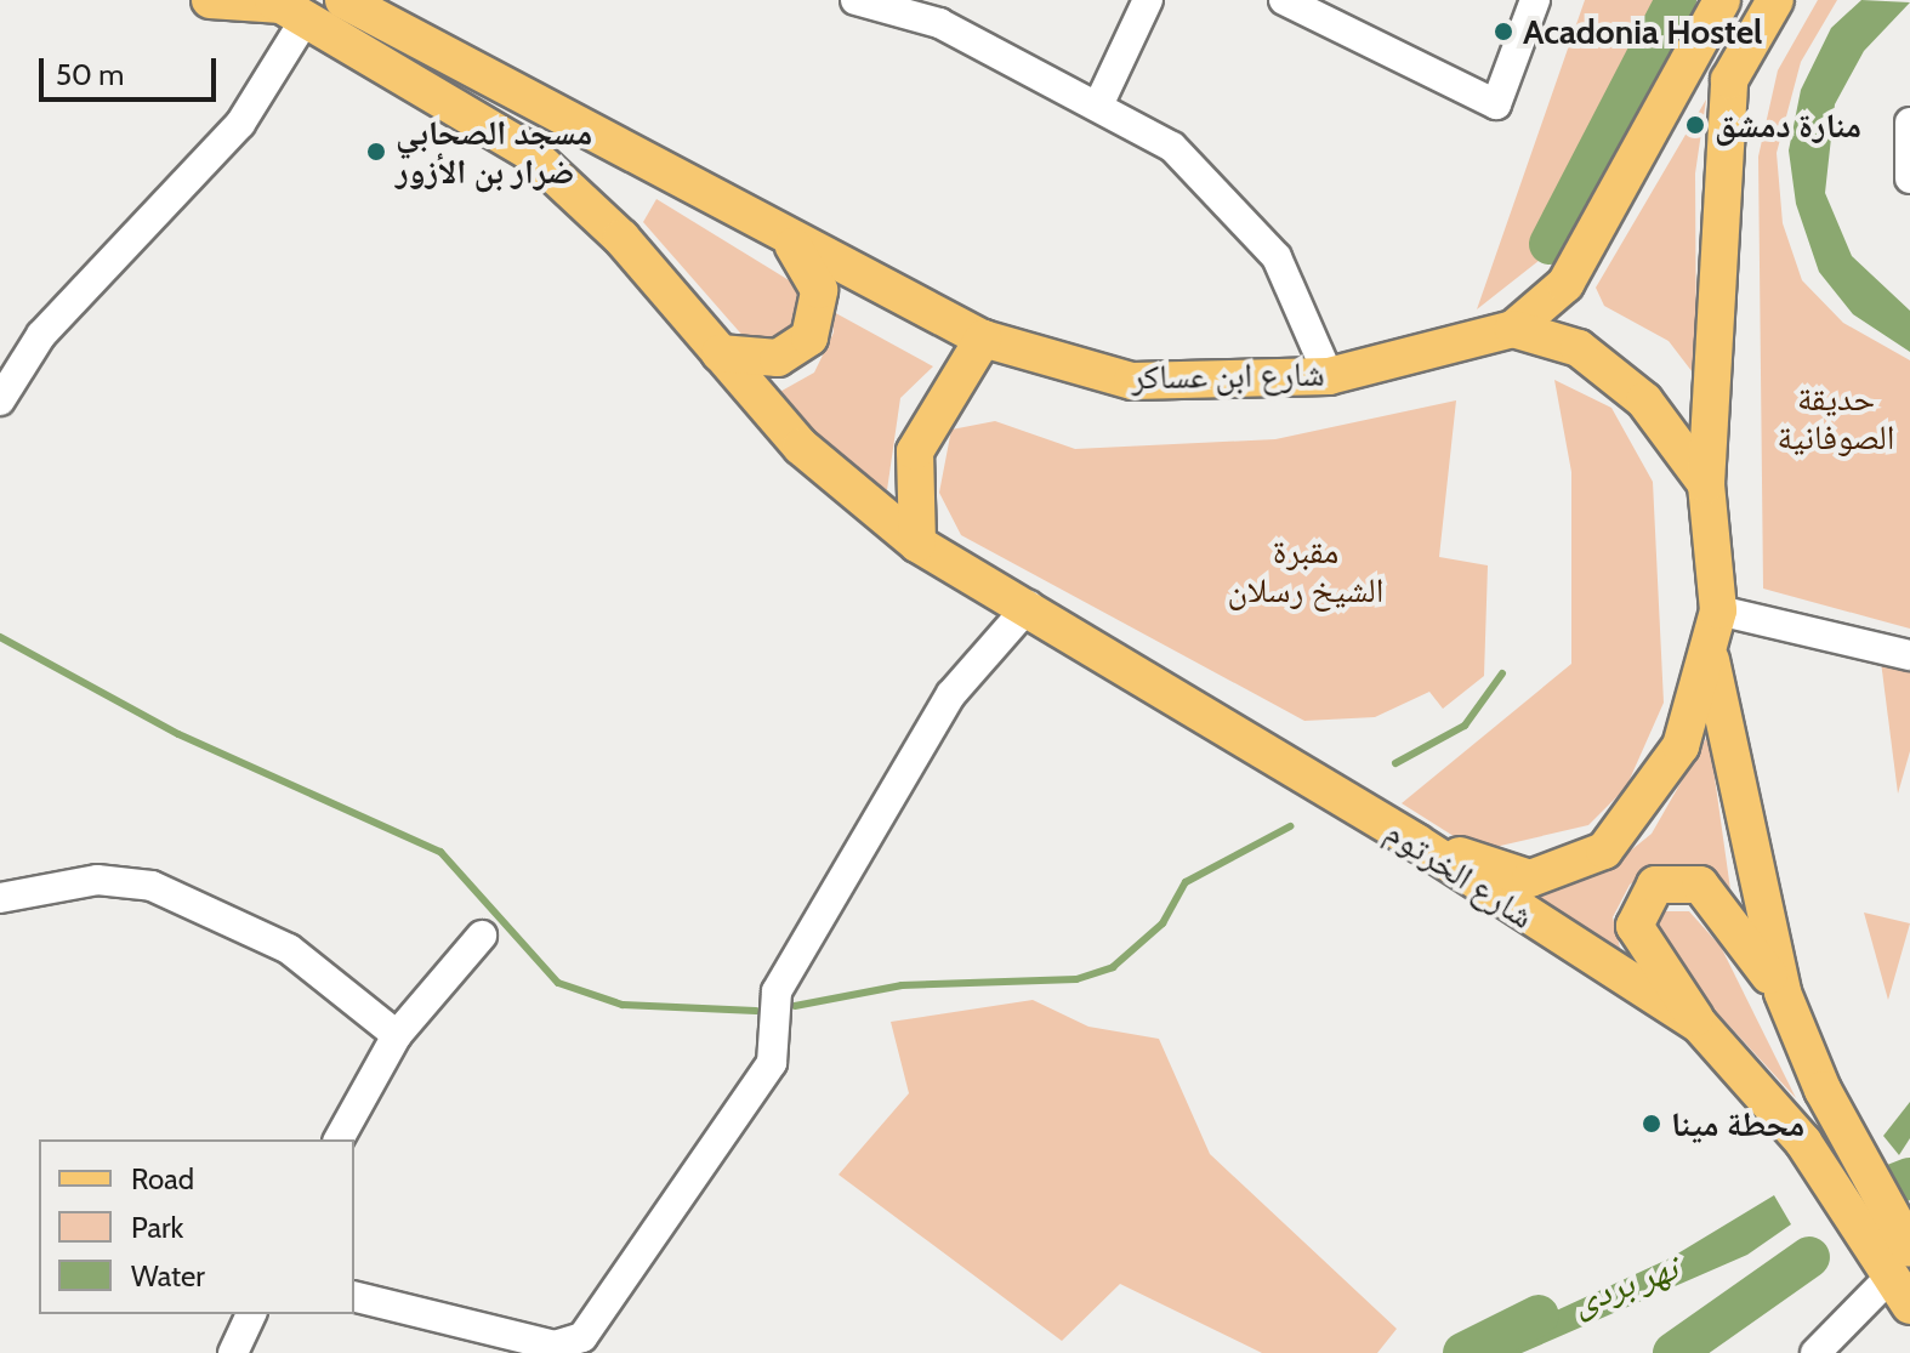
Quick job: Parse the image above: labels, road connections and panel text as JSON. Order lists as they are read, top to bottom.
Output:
{
  "streets": {
    "main road": ["شارع ابن عساكر", "شارع الخرتوم"]
  },
  "water": ["نهر بردى"],
  "parks": ["حديقة الصوفانية", "مقبرة الشيخ رسلان"],
  "places": [
    "Acadonia Hostel",
    "منارة دمشق",
    "مسجد الصحابي ضرار بن الأزور",
    "محطة مينا"
  ],
  "legend": ["Road", "Park", "Water"],
  "scale_bar": "50 m"
}
